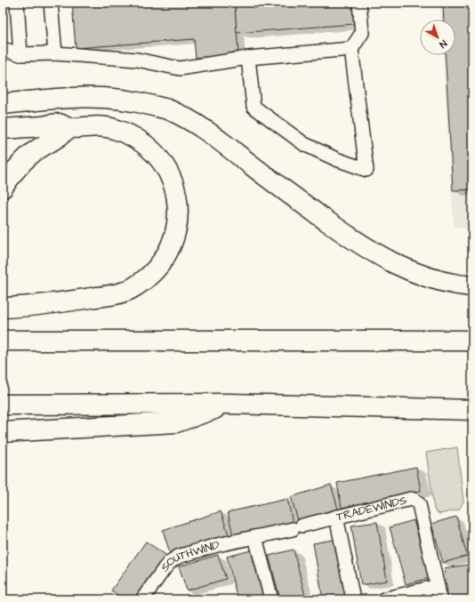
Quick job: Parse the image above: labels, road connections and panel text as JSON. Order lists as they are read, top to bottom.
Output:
{
  "streets": {
    "street": ["TRADEWINDS", "SOUTHWIND"]
  },
  "crossings": [
    ["TRADEWINDS", "SOUTHWIND"]
  ],
  "north": "bottom right"
}
